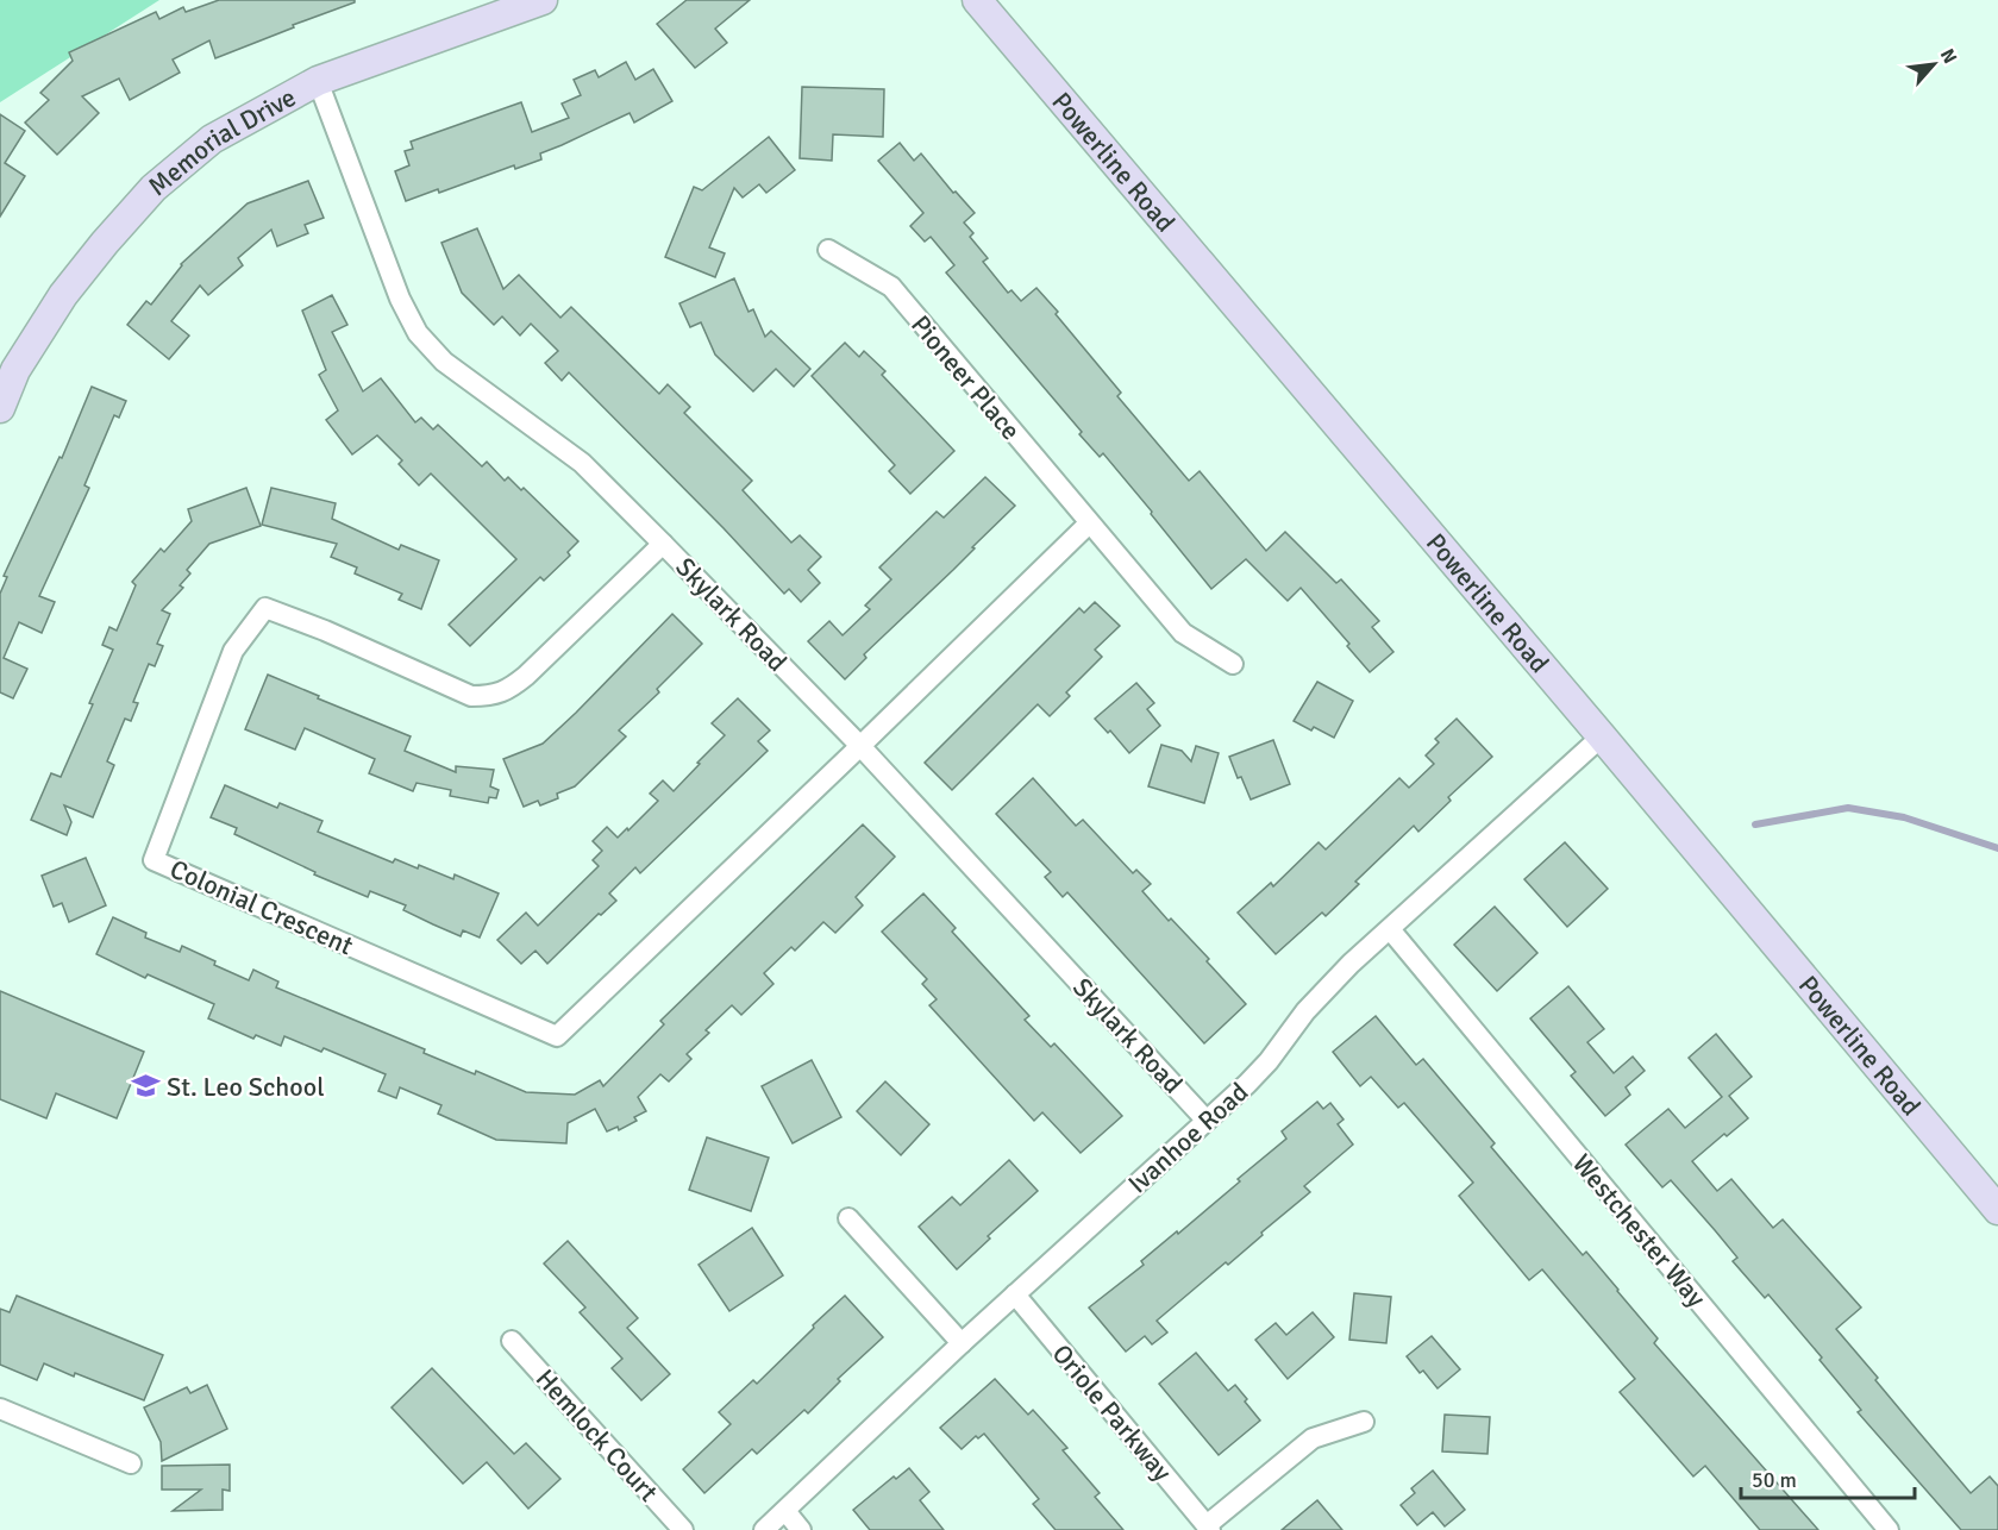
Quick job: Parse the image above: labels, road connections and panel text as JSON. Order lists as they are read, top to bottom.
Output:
{
  "streets": {
    "main road": ["Memorial Drive", "Powerline Road"],
    "street": [
      "Pioneer Place",
      "Skylark Road",
      "Colonial Crescent",
      "Ivanhoe Road",
      "Westchester Way",
      "Oriole Parkway",
      "Hemlock Court"
    ]
  },
  "crossings": [
    ["Memorial Drive", "Skylark Road"],
    ["Powerline Road", "Ivanhoe Road"],
    ["Skylark Road", "Colonial Crescent"],
    ["Skylark Road", "Ivanhoe Road"],
    ["Ivanhoe Road", "Westchester Way"],
    ["Ivanhoe Road", "Oriole Parkway"]
  ],
  "places": {
    "school or university": ["St. Leo School"]
  },
  "scale_bar": "50 m",
  "north": "top right"
}
